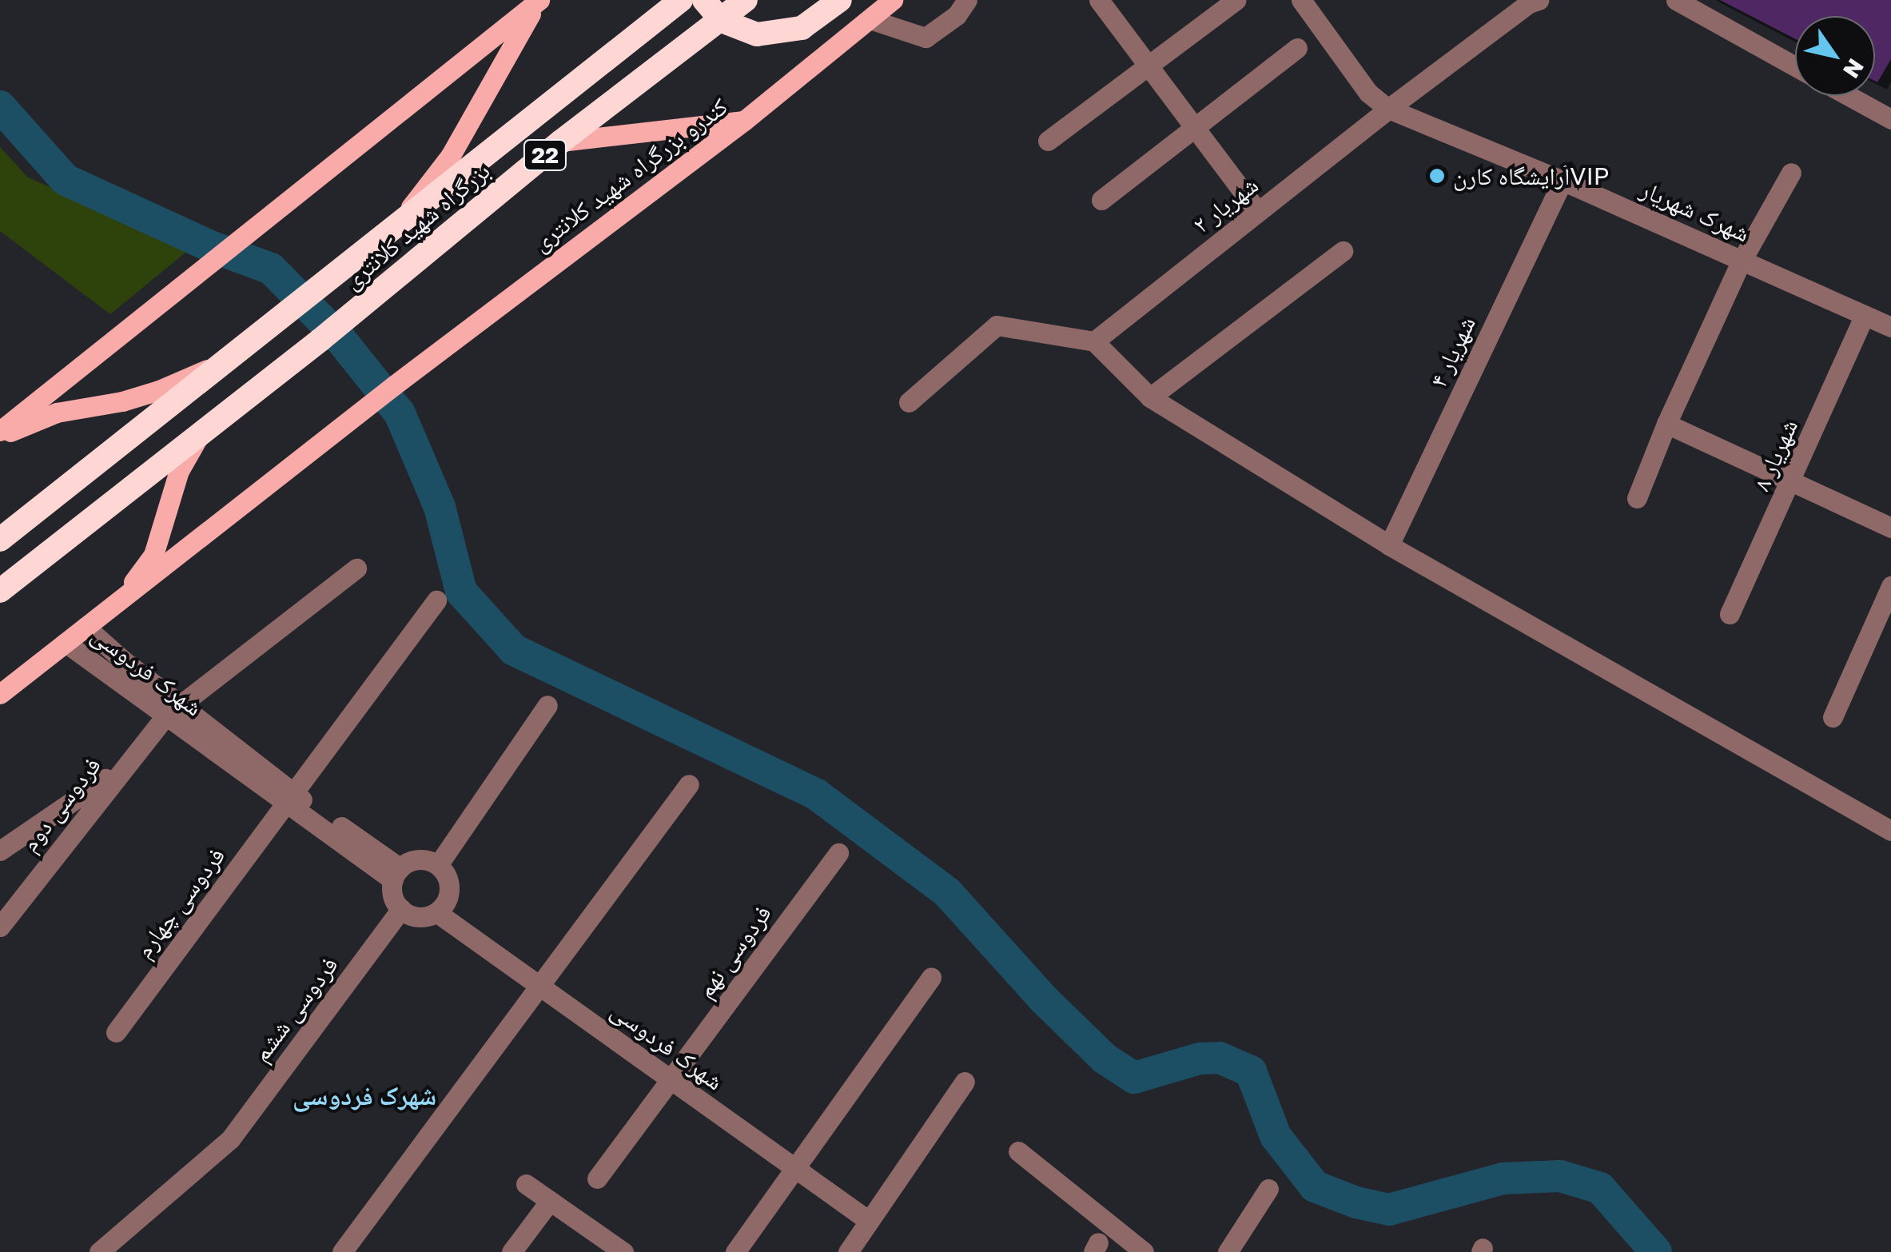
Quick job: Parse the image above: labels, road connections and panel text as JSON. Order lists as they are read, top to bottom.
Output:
{
  "streets": {
    "highway": ["22", "بزرگراه شهید کلانتری"],
    "main road": ["کندرو بزرگراه شهید کلانتری"],
    "street": [
      "۲ شهریار",
      "شهرک شهریار",
      "شهریار ۴",
      "شهریار ۸",
      "شهرک فردوسی",
      "فردوسی دوم",
      "فردوسی چهارم",
      "فردوسی نهم",
      "فردوسی ششم"
    ]
  },
  "crossings": [
    ["22", "بزرگراه شهید کلانتری"],
    ["۲ شهریار", "شهرک شهریار"],
    ["شهرک شهریار", "شهریار ۴"],
    ["شهرک شهریار", "شهریار ۸"],
    ["شهرک فردوسی", "فردوسی دوم"],
    ["شهرک فردوسی", "فردوسی چهارم"],
    ["شهرک فردوسی", "فردوسی نهم"],
    ["شهرک فردوسی", "فردوسی ششم"]
  ],
  "districts": ["شهرک فردوسی"],
  "places": ["آرایشگاه کارنVIP"],
  "north": "bottom right"
}
